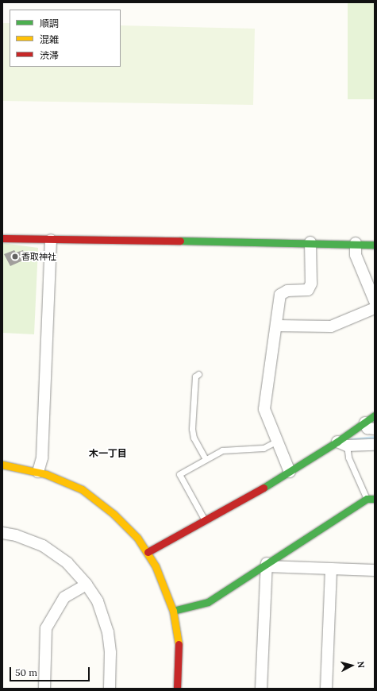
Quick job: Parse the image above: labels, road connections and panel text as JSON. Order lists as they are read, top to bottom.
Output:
{
  "districts": ["木一丁目"],
  "places": ["香取神社"],
  "legend": ["順調", "混雑", "渋滞"],
  "scale_bar": "50 m",
  "north": "right"
}
